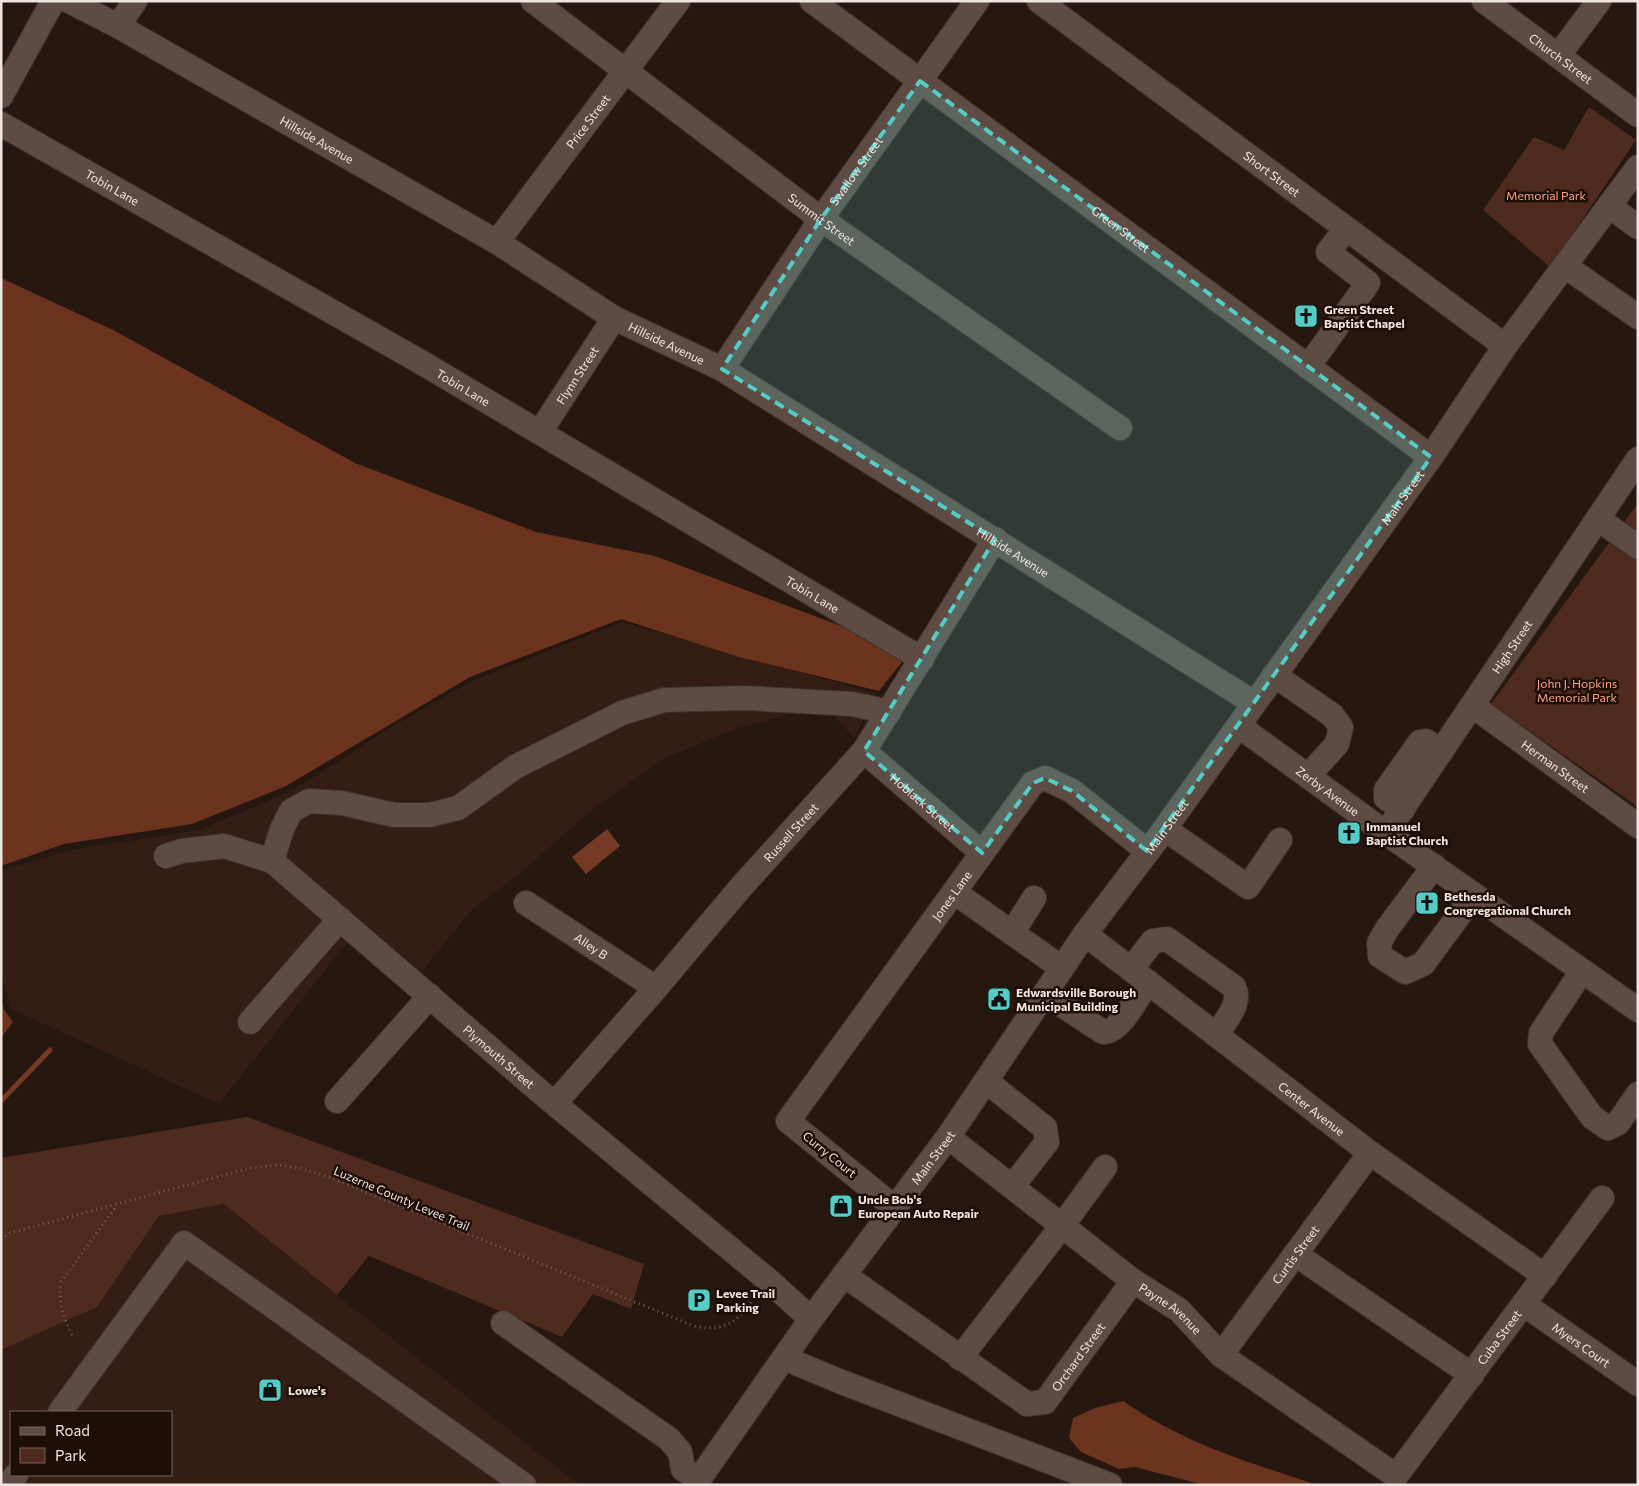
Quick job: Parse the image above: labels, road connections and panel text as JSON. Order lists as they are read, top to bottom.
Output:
{
  "streets": {
    "street": [
      "Church Street",
      "Price Street",
      "Hillside Avenue",
      "Swallow Street",
      "Short Street",
      "Tobin Lane",
      "Summit Street",
      "Green Street",
      "Flynn Street",
      "Main Street",
      "High Street",
      "Herman Street",
      "Zerby Avenue",
      "Hoblack Street",
      "Russell Street",
      "Jones Lane",
      "Alley B",
      "Plymouth Street",
      "Center Avenue",
      "Curry Court",
      "Curtis Street",
      "Payne Avenue",
      "Cuba Street",
      "Myers Court",
      "Orchard Street"
    ],
    "path": ["Luzerne County Levee Trail"]
  },
  "crossings": [
    ["Price Street", "Hillside Avenue"],
    ["Price Street", "Summit Street"],
    ["Hillside Avenue", "Swallow Street"],
    ["Hillside Avenue", "Flynn Street"],
    ["Hillside Avenue", "Main Street"],
    ["Hillside Avenue", "Russell Street"],
    ["Swallow Street", "Summit Street"],
    ["Swallow Street", "Green Street"],
    ["Short Street", "Main Street"],
    ["Tobin Lane", "Flynn Street"],
    ["Tobin Lane", "Russell Street"],
    ["Green Street", "Main Street"],
    ["Main Street", "Zerby Avenue"],
    ["Main Street", "Jones Lane"],
    ["Main Street", "Plymouth Street"],
    ["Main Street", "Center Avenue"],
    ["Main Street", "Curry Court"],
    ["Main Street", "Payne Avenue"],
    ["Main Street", "Orchard Street"],
    ["High Street", "Herman Street"],
    ["High Street", "Zerby Avenue"],
    ["Hoblack Street", "Russell Street"],
    ["Hoblack Street", "Jones Lane"],
    ["Russell Street", "Alley B"],
    ["Russell Street", "Plymouth Street"],
    ["Jones Lane", "Curry Court"],
    ["Plymouth Street", "Luzerne County Levee Trail"],
    ["Center Avenue", "Curtis Street"],
    ["Center Avenue", "Cuba Street"],
    ["Curtis Street", "Payne Avenue"],
    ["Payne Avenue", "Cuba Street"],
    ["Payne Avenue", "Orchard Street"],
    ["Cuba Street", "Myers Court"]
  ],
  "parks": ["Memorial Park", "John J. Hopkins Memorial Park"],
  "places": {
    "church": ["Green Street Baptist Chapel", "Immanuel Baptist Church", "Bethesda Congregational Church"],
    "public building": ["Edwardsville Borough Municipal Building"],
    "shop": ["Uncle Bob's European Auto Repair", "Lowe's"],
    "parking": ["Levee Trail Parking"]
  },
  "legend": ["Road", "Park"]
}
